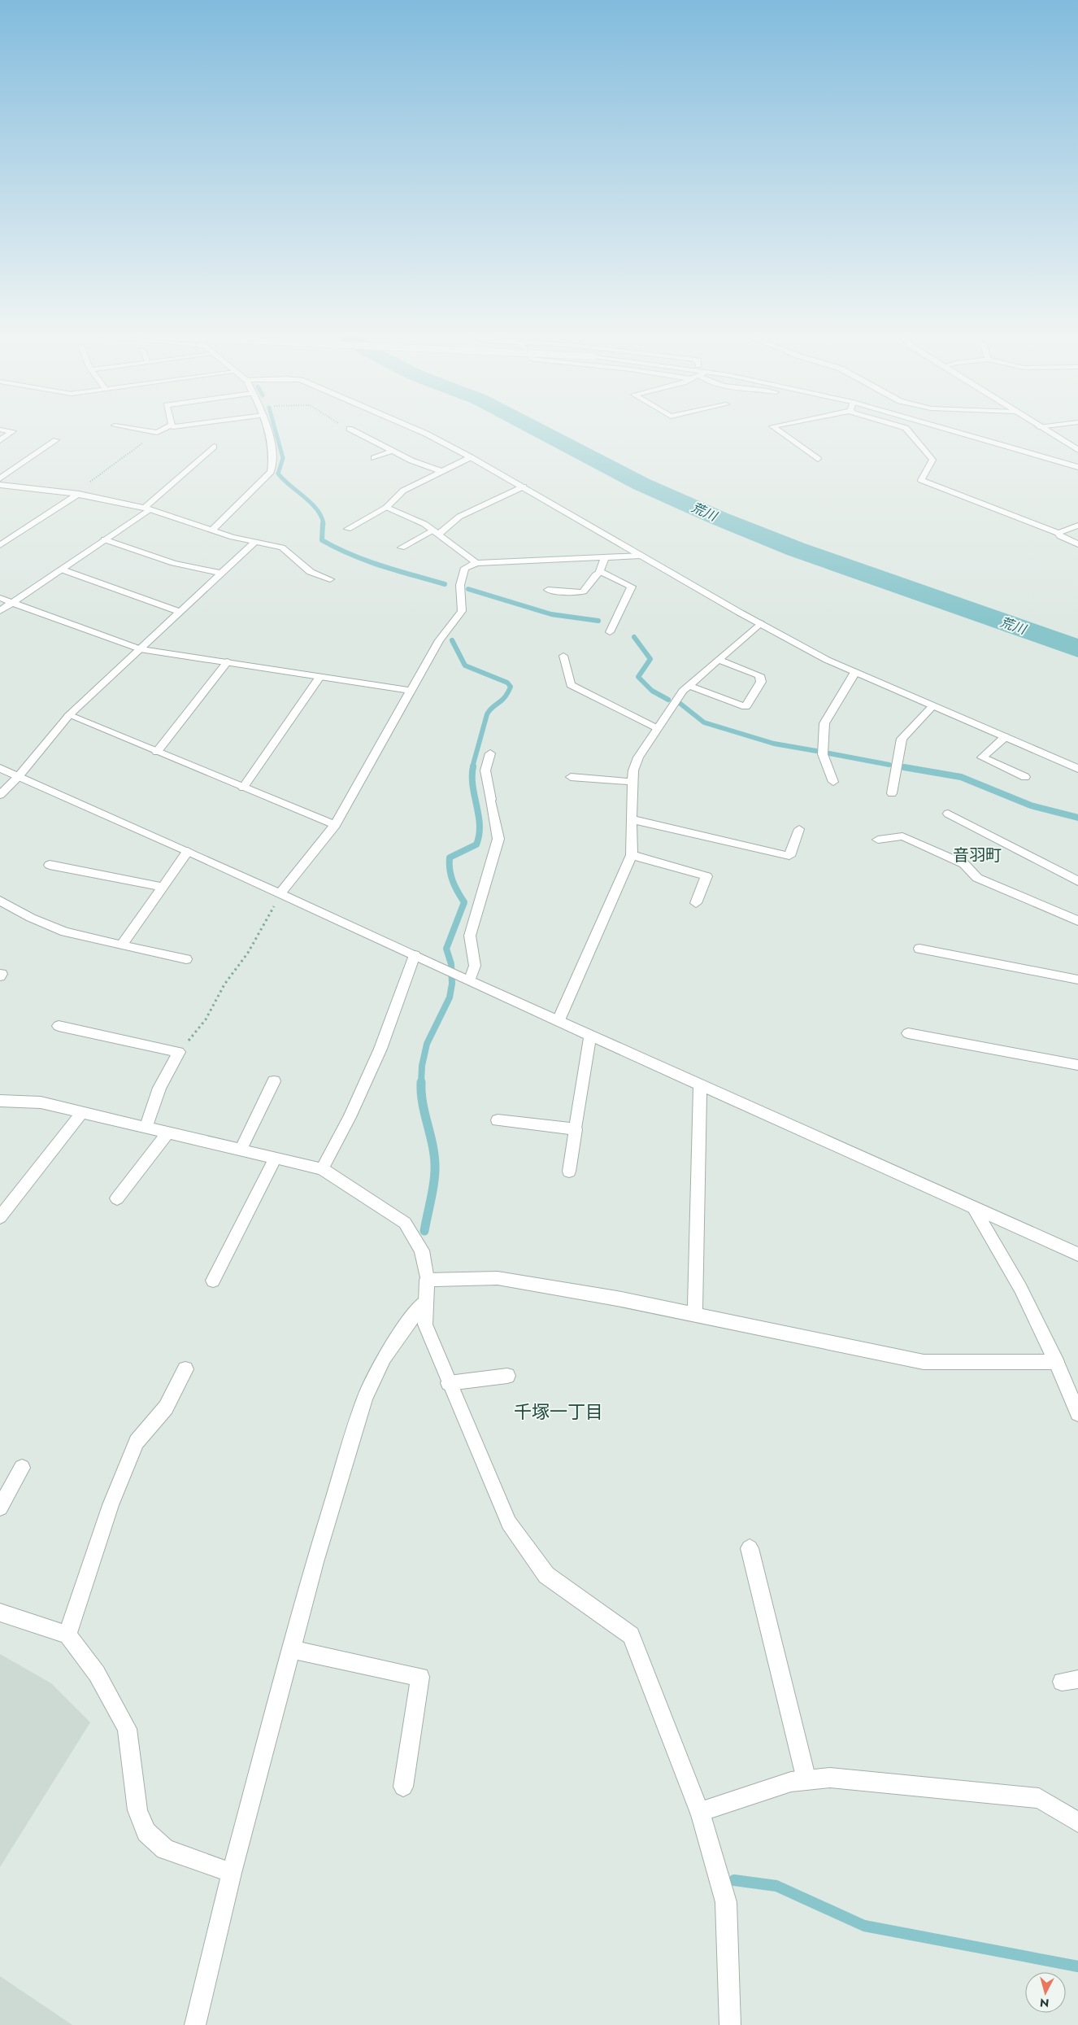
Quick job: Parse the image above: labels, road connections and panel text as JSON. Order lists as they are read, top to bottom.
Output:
{
  "districts": ["音羽町", "千塚一丁目"],
  "water": ["荒川"],
  "north": "bottom"
}
